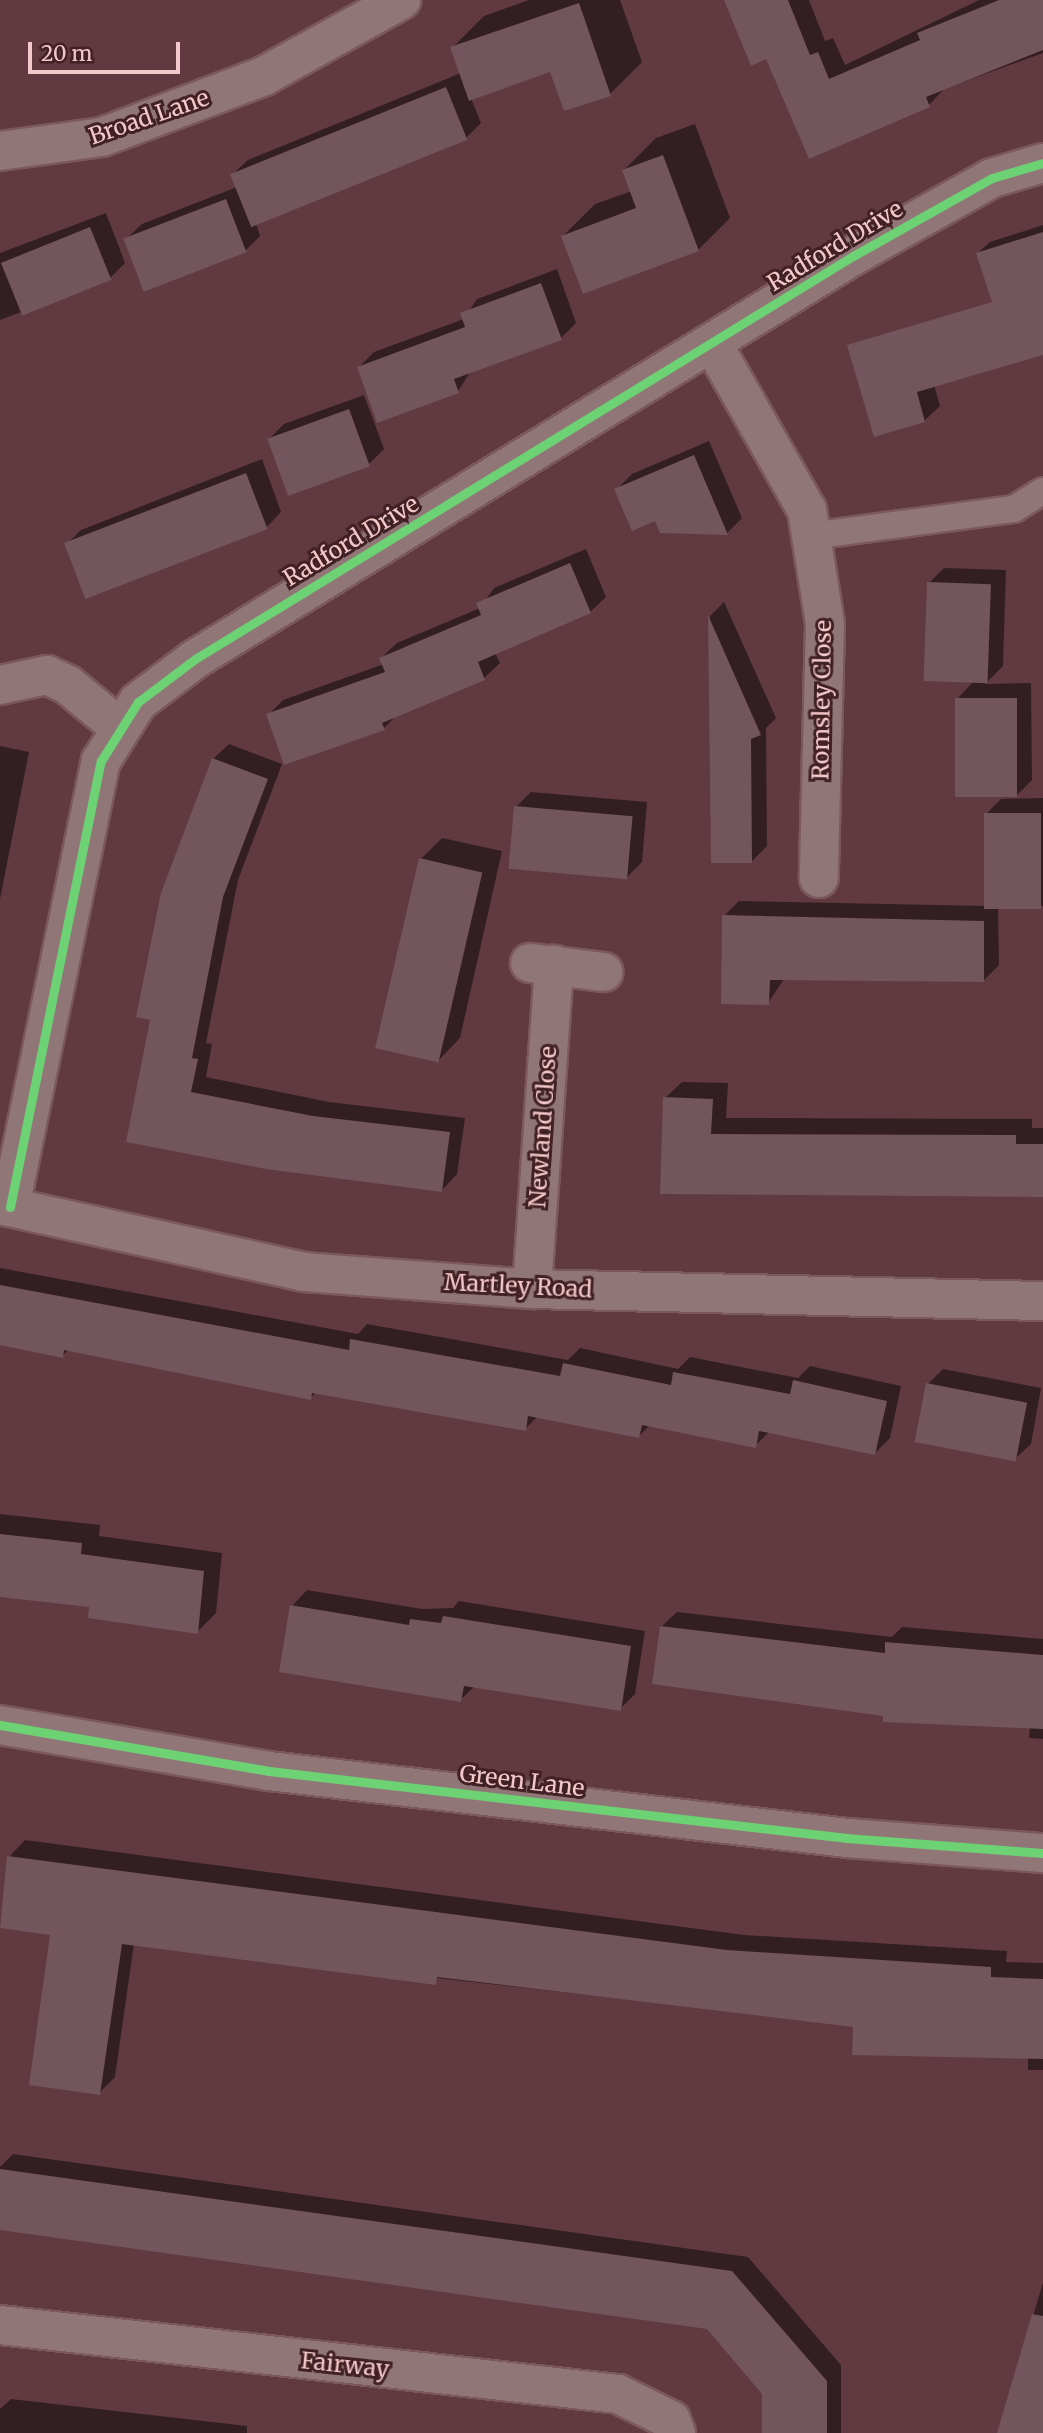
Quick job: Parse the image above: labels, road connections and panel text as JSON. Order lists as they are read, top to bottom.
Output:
{
  "streets": {
    "street": [
      "Broad Lane",
      "Radford Drive",
      "Romsley Close",
      "Newland Close",
      "Martley Road",
      "Green Lane",
      "Fairway"
    ]
  },
  "crossings": [
    ["Radford Drive", "Romsley Close"],
    ["Radford Drive", "Martley Road"],
    ["Newland Close", "Martley Road"]
  ],
  "scale_bar": "20 m"
}
